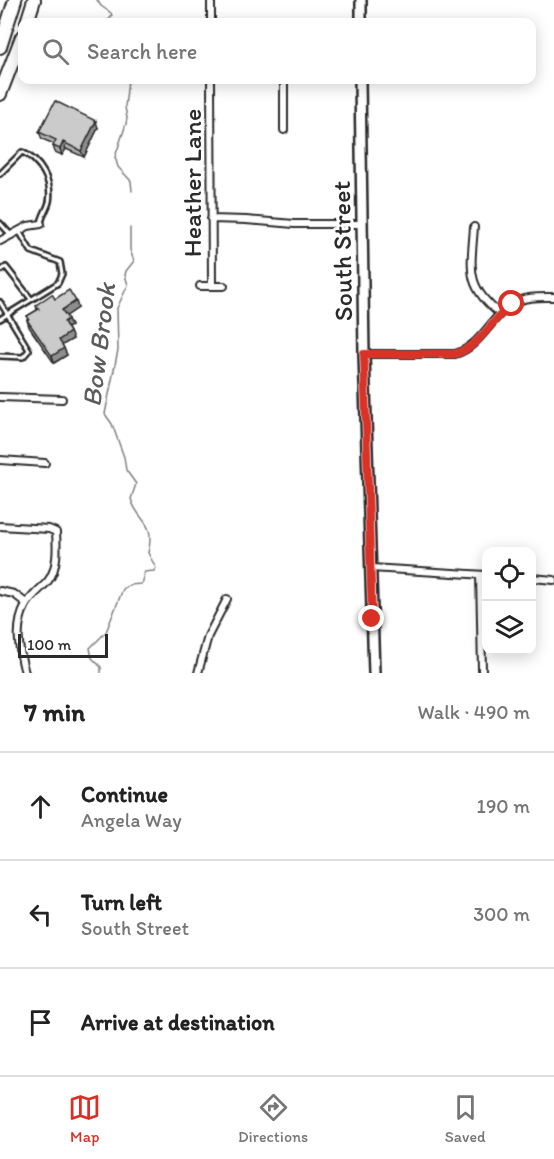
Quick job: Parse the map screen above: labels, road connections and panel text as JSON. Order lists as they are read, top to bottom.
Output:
{
  "streets": {
    "main road": ["South Street"],
    "street": ["Heather Lane"]
  },
  "water": ["Bow Brook"],
  "scale_bar": "100 m",
  "page": {
    "search": "Search here",
    "scale": "100 m",
    "heading": ["7 min", "Walk · 490 m"],
    "list": [
      ["Continue", "Angela Way", "190 m"],
      ["Turn left", "South Street", "300 m"],
      "Arrive at destination"
    ],
    "nav": ["Map", "Directions", "Saved"]
  }
}
